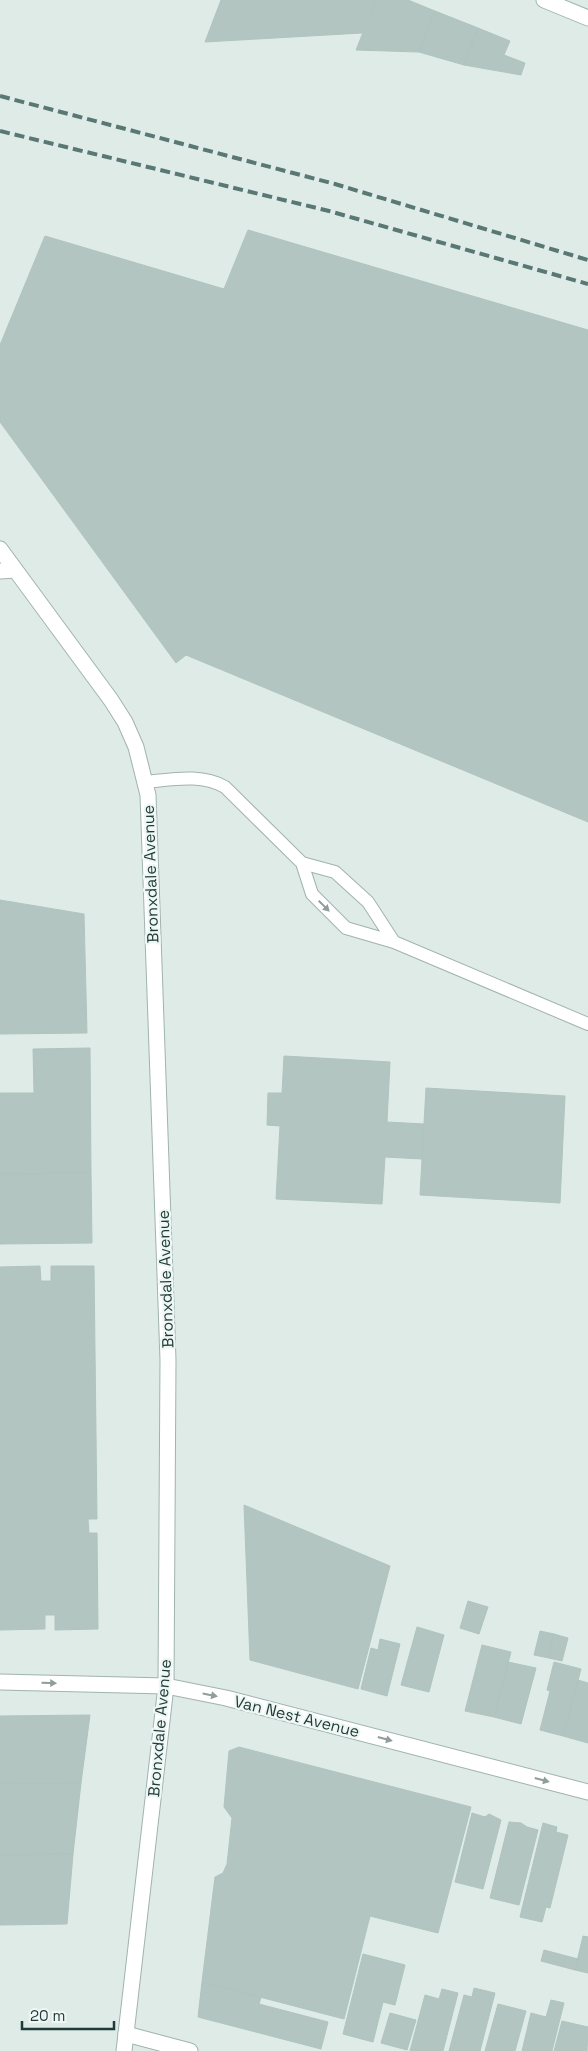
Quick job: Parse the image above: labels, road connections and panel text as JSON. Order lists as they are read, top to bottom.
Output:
{
  "streets": {
    "street": ["Bronxdale Avenue", "Van Nest Avenue"]
  },
  "crossings": [
    ["Bronxdale Avenue", "Van Nest Avenue"]
  ],
  "one_way": ["Van Nest Avenue"],
  "scale_bar": "20 m"
}
